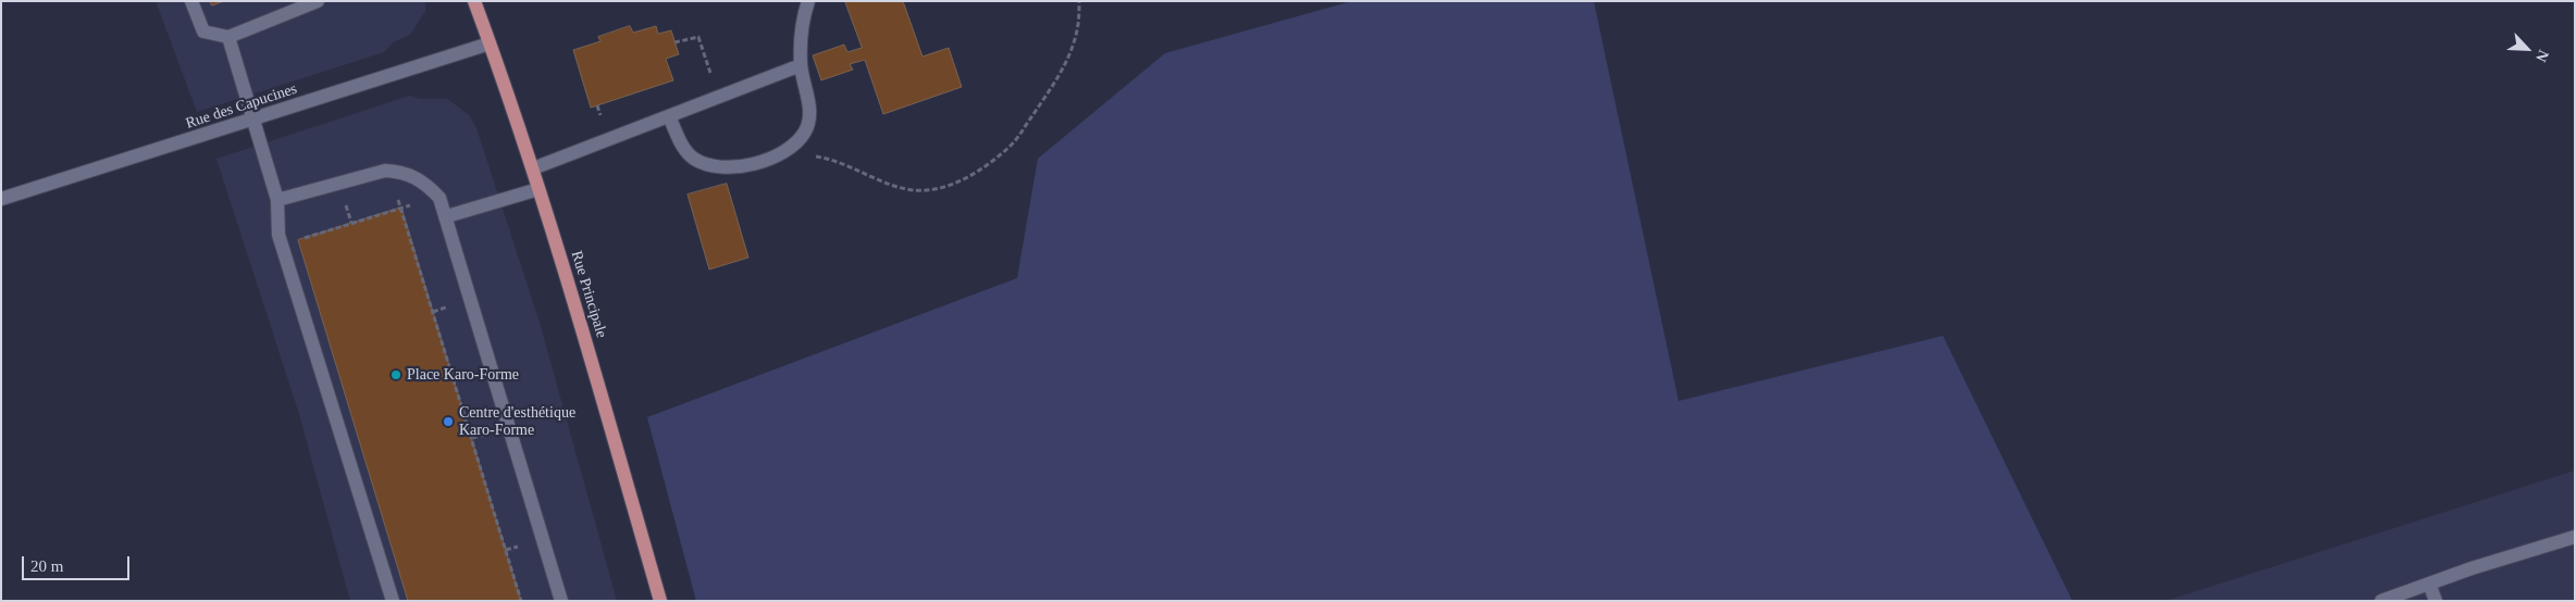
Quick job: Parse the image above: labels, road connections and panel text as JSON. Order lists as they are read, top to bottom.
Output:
{
  "streets": {
    "main road": ["Rue Principale"],
    "street": ["Rue des Capucines"]
  },
  "crossings": [
    ["Rue des Capucines", "Rue Principale"]
  ],
  "places": ["Place Karo-Forme", "Centre d'esthétique Karo-Forme"],
  "scale_bar": "20 m",
  "north": "bottom right"
}
